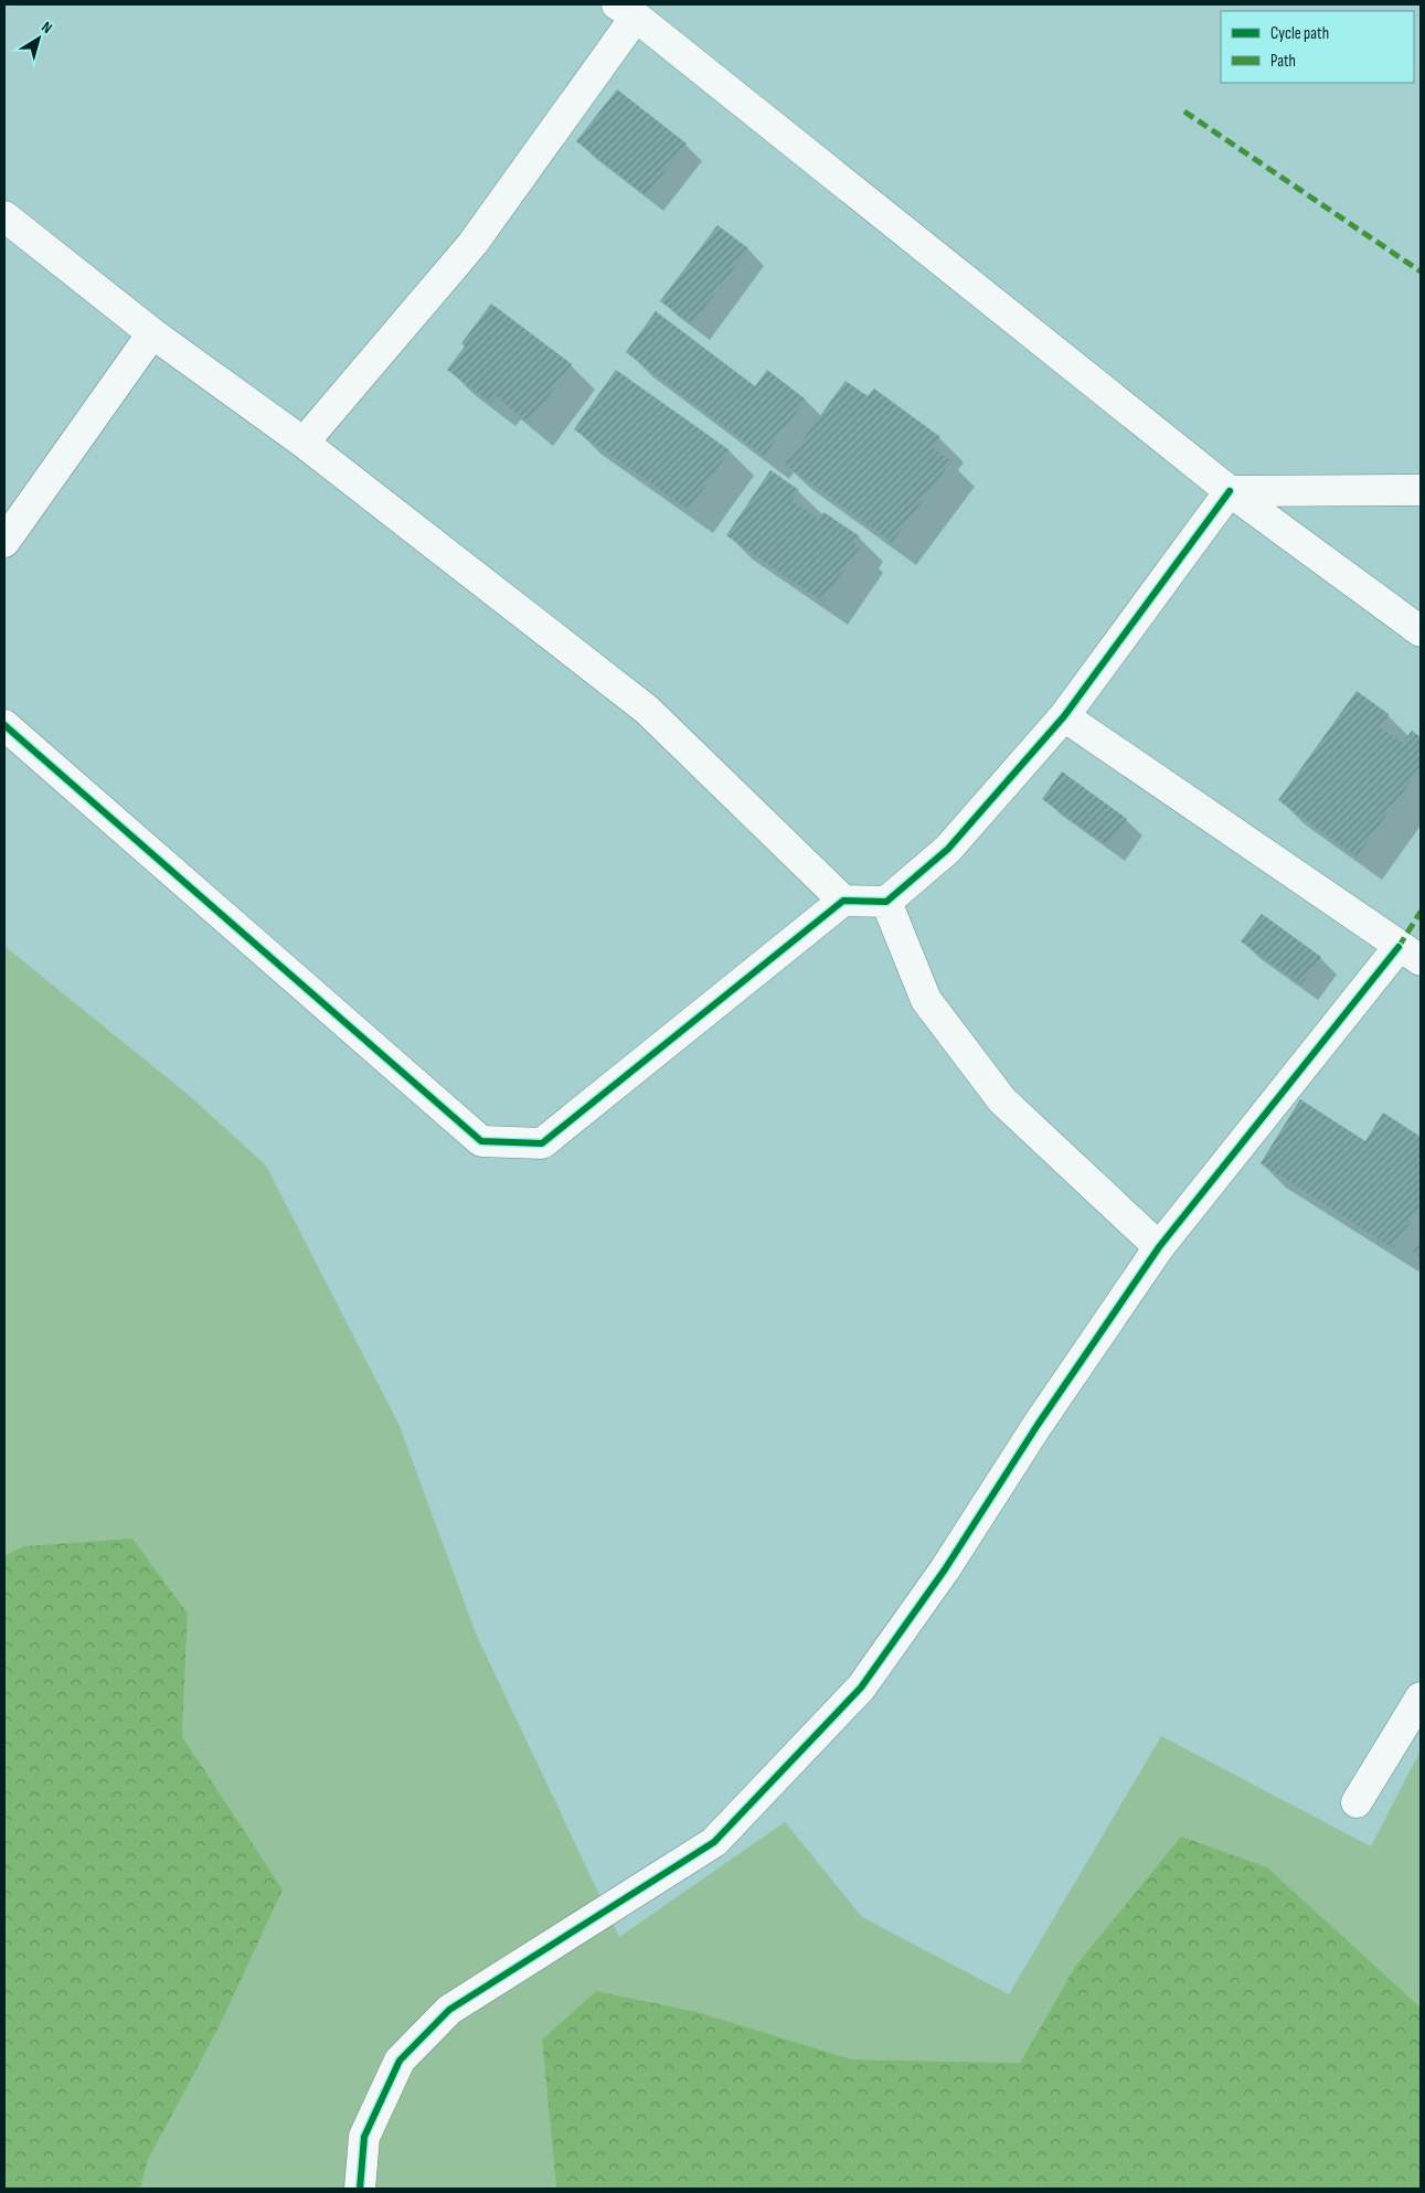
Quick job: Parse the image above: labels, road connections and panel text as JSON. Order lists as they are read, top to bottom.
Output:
{
  "legend": ["Cycle path", "Path"],
  "north": "top right"
}
